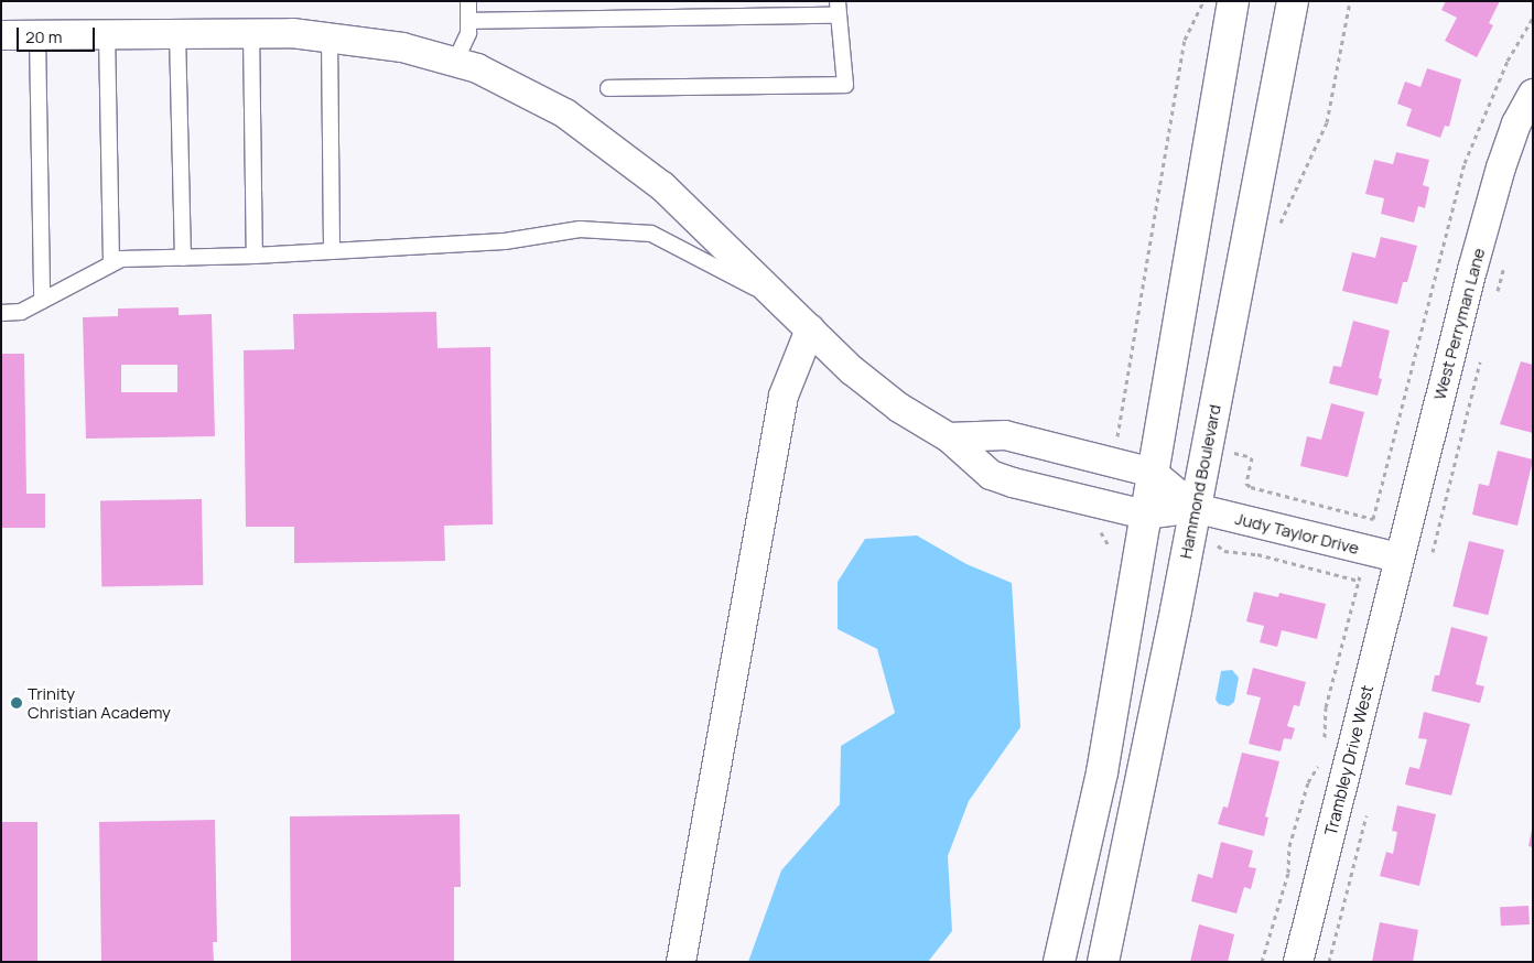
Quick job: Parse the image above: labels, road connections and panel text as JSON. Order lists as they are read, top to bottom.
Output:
{
  "streets": {
    "street": [
      "West Perryman Lane",
      "Hammond Boulevard",
      "Judy Taylor Drive",
      "Trambley Drive West"
    ]
  },
  "crossings": [
    ["West Perryman Lane", "Judy Taylor Drive"],
    ["West Perryman Lane", "Trambley Drive West"],
    ["Hammond Boulevard", "Judy Taylor Drive"],
    ["Judy Taylor Drive", "Trambley Drive West"]
  ],
  "places": ["Trinity Christian Academy"],
  "scale_bar": "20 m"
}
